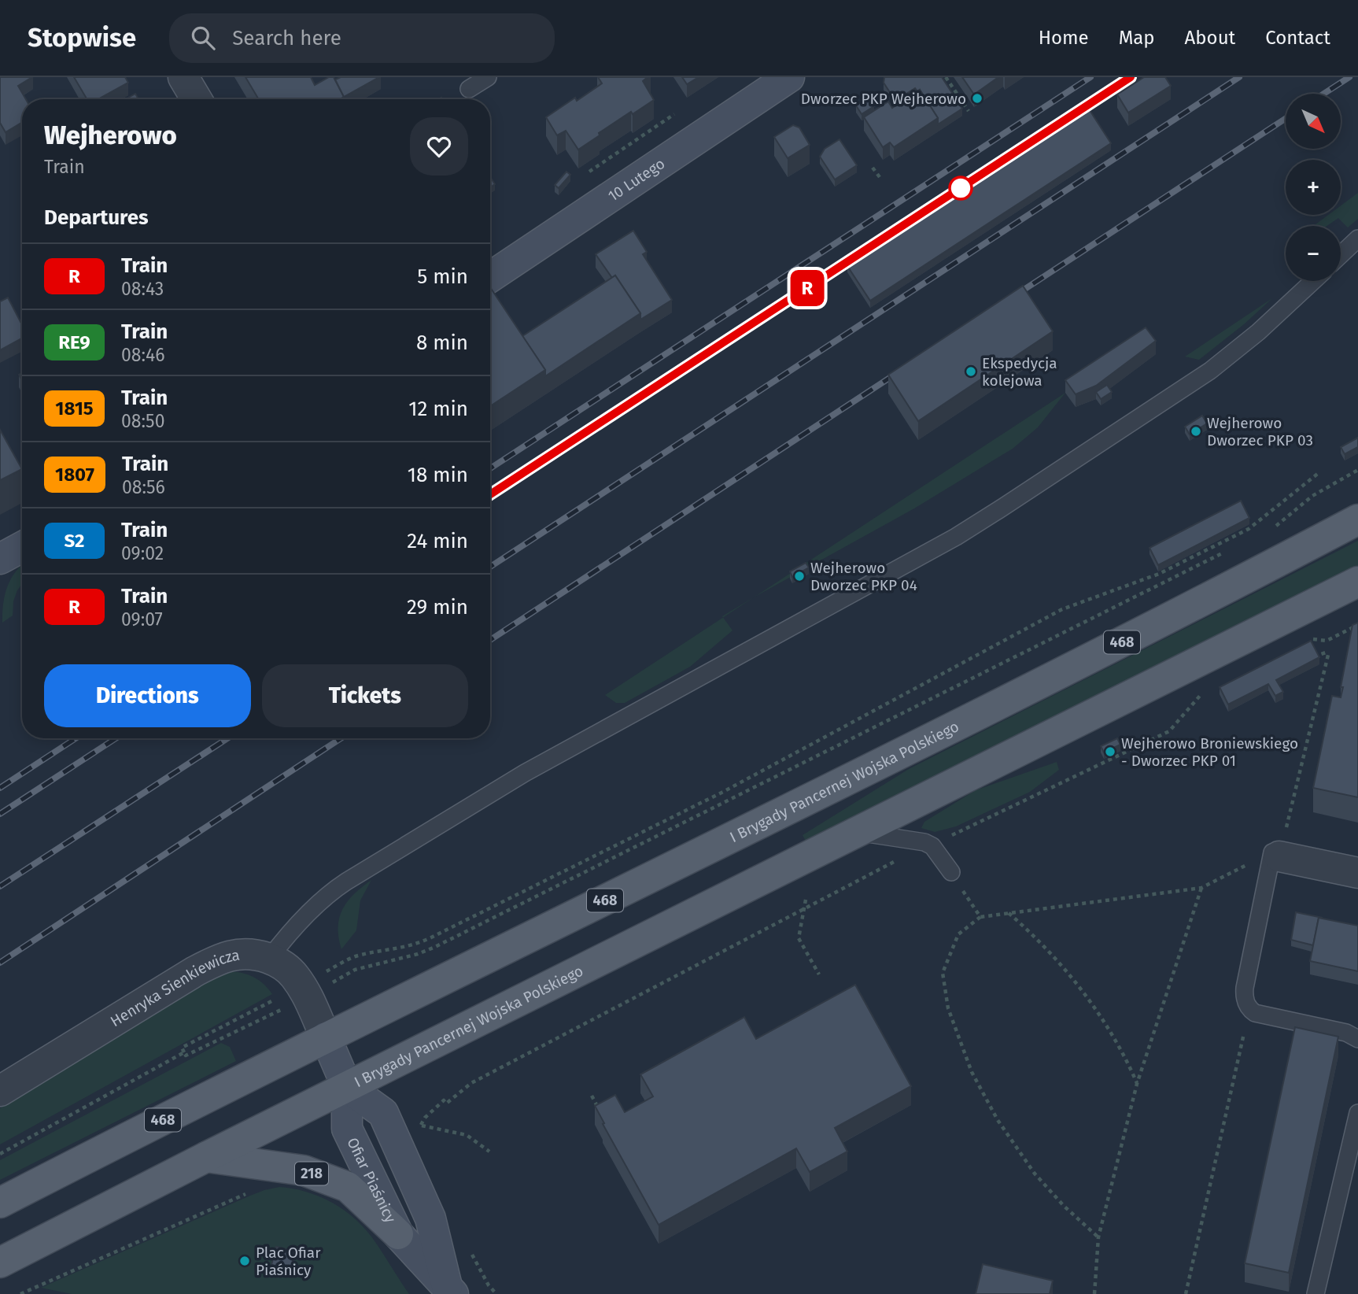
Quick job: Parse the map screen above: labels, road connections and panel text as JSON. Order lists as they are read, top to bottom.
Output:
{
  "streets": {
    "main road": ["468", "I Brygady Pancernej Wojska Polskiego", "218"],
    "street": ["10 Lutego", "Henryka Sienkiewicza", "Ofiar Piaśnicy"]
  },
  "crossings": [
    ["I Brygady Pancernej Wojska Polskiego", "Henryka Sienkiewicza"],
    ["I Brygady Pancernej Wojska Polskiego", "218"],
    ["I Brygady Pancernej Wojska Polskiego", "Ofiar Piaśnicy"],
    ["218", "Ofiar Piaśnicy"]
  ],
  "places": [
    "Dworzec PKP Wejherowo",
    "Ekspedycja kolejowa",
    "Wejherowo Dworzec PKP 03",
    "Wejherowo Dworzec PKP 04",
    "Wejherowo Broniewskiego - Dworzec PKP 01",
    "Plac Ofiar Piaśnicy"
  ],
  "north": "bottom right",
  "page": {
    "header": "Stopwise",
    "search": "Search here",
    "nav": [
      "Home",
      "Map",
      "About",
      "Contact"
    ],
    "on_map": "R",
    "map_buttons": ["+", "−"],
    "heading": [
      ["Wejherowo", "Train"],
      "Departures"
    ],
    "list": [
      {
        "mark": "R",
        "name": "Train",
        "note": "08:43",
        "value": "5 min"
      },
      {
        "mark": "RE9",
        "name": "Train",
        "note": "08:46",
        "value": "8 min"
      },
      {
        "mark": "1815",
        "name": "Train",
        "note": "08:50",
        "value": "12 min"
      },
      {
        "mark": "1807",
        "name": "Train",
        "note": "08:56",
        "value": "18 min"
      },
      {
        "mark": "S2",
        "name": "Train",
        "note": "09:02",
        "value": "24 min"
      },
      {
        "mark": "R",
        "name": "Train",
        "note": "09:07",
        "value": "29 min"
      }
    ],
    "buttons": ["Directions", "Tickets"]
  }
}
